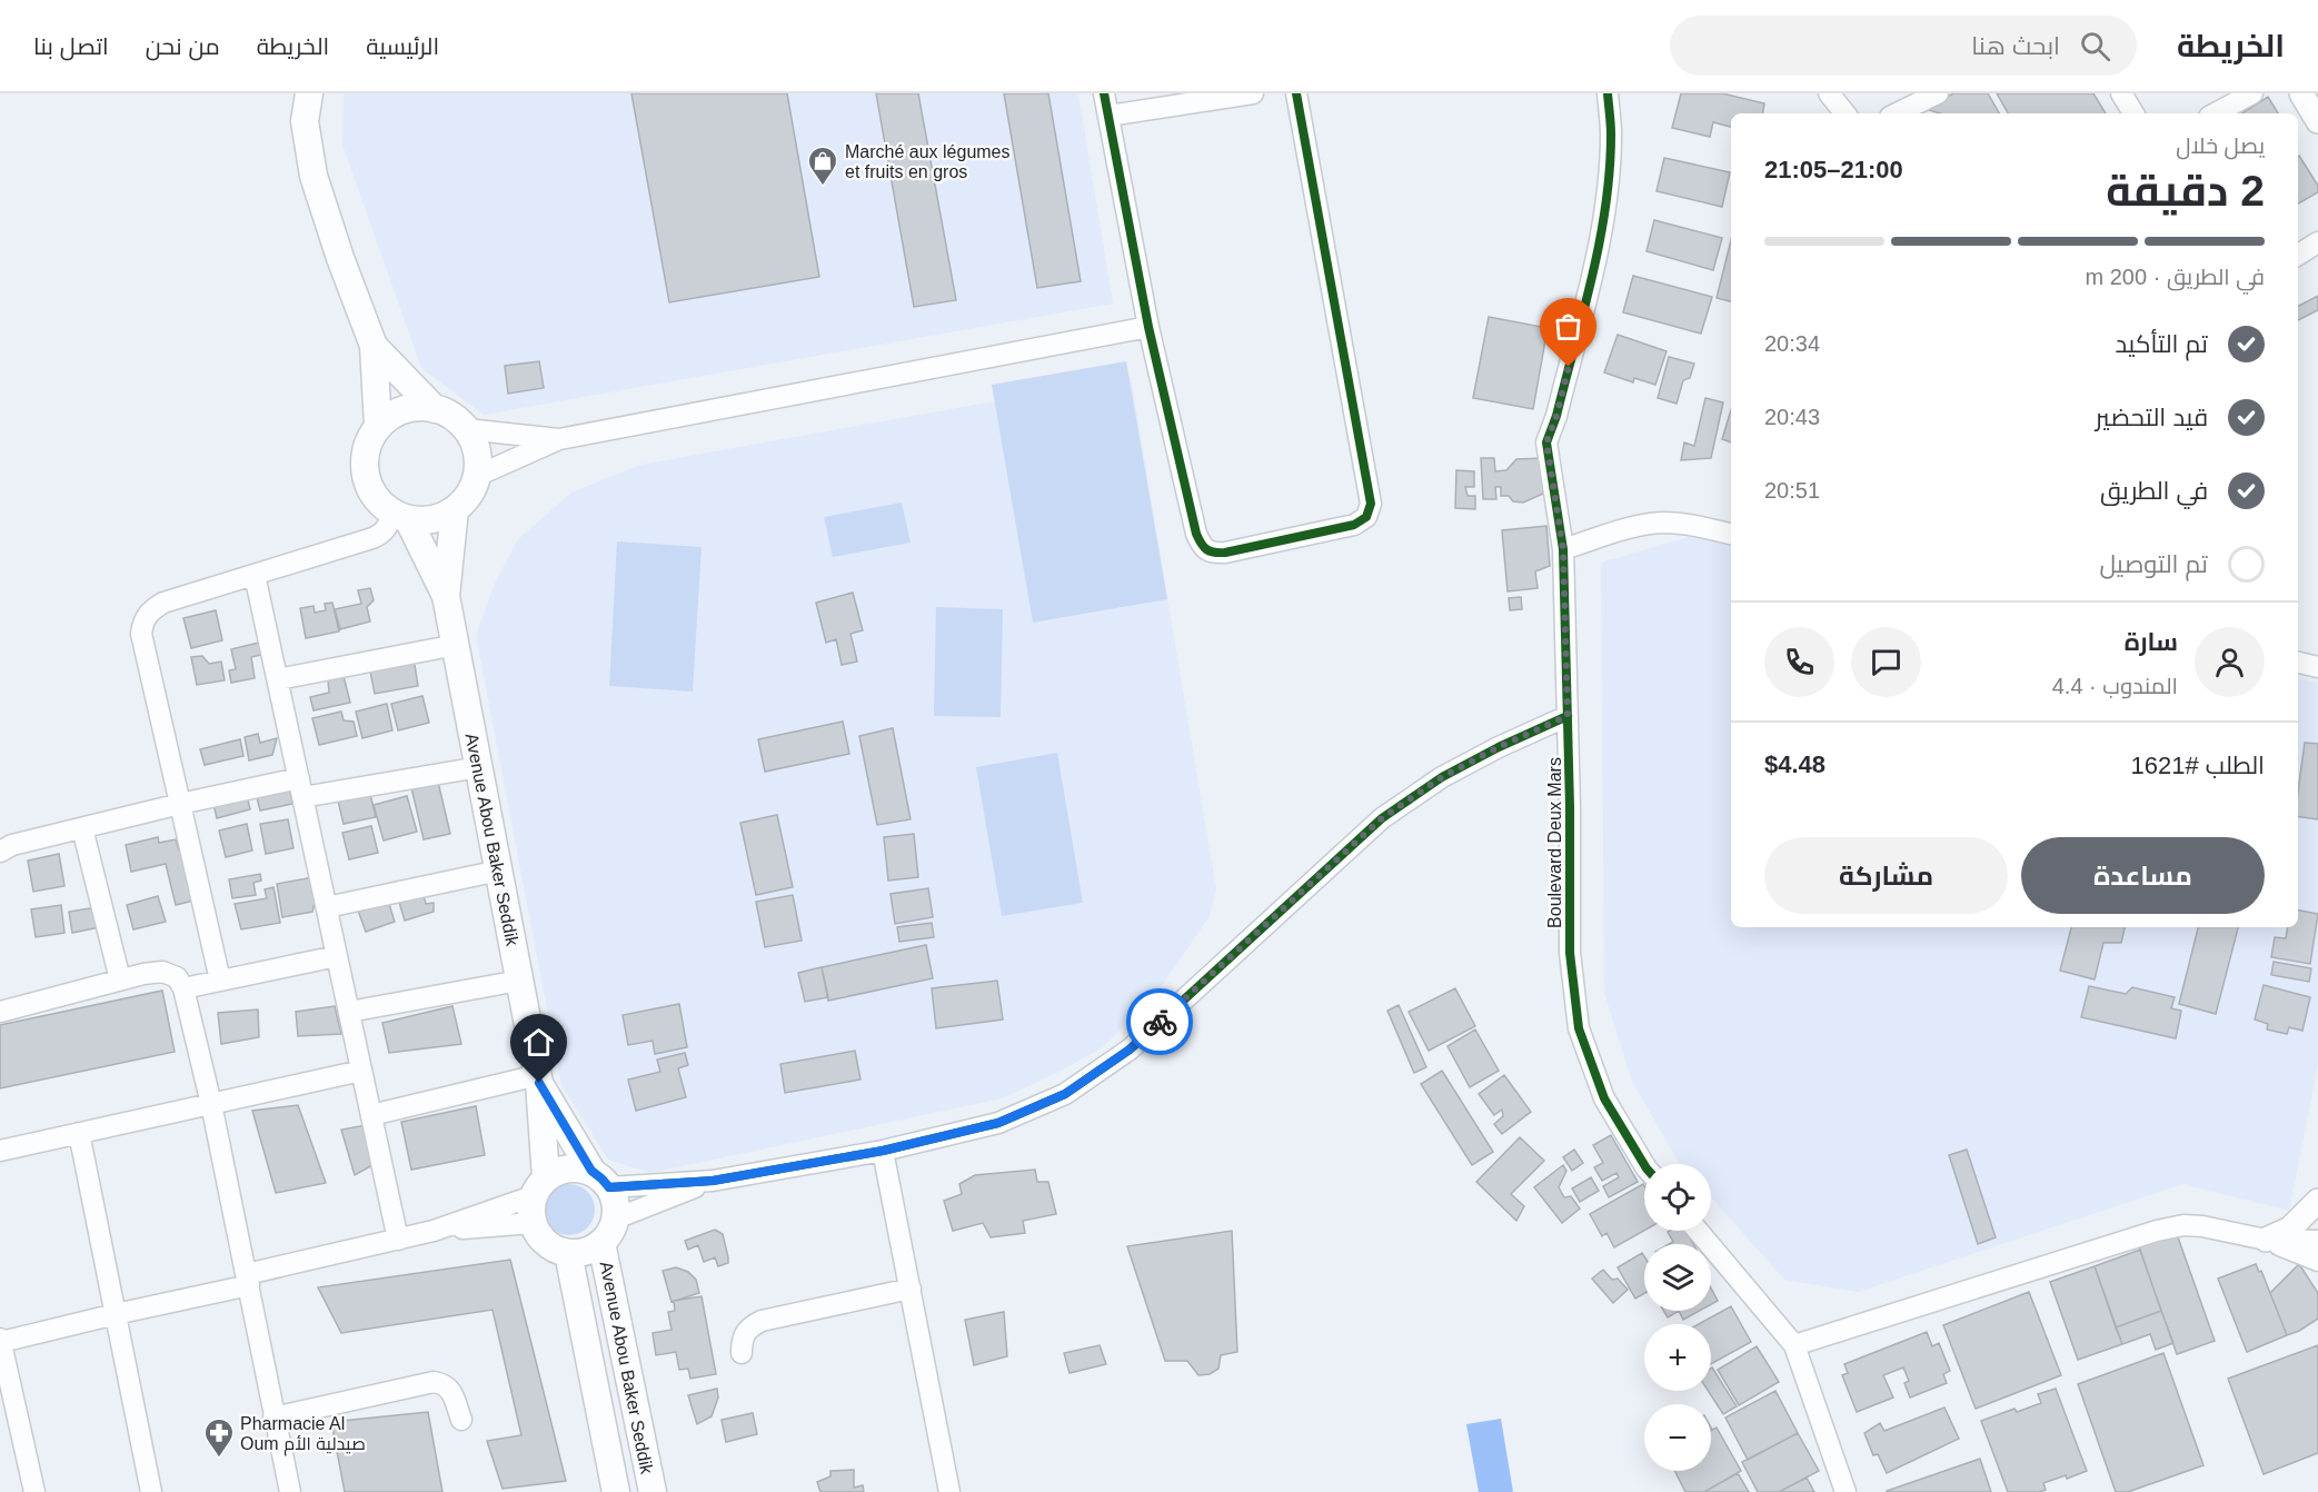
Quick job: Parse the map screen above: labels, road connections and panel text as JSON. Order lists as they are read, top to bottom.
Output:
{
  "streets": {
    "main road": ["Avenue Abou Baker Seddik"],
    "street": ["Boulevard Deux Mars"]
  },
  "places": {
    "shop": ["Marché aux légumes et fruits en gros"],
    "pharmacy": ["Pharmacie Al Oum صيدلية الأم"]
  },
  "page": {
    "header": "الخريطة",
    "search": "ابحث هنا",
    "nav": [
      "الرئيسية",
      "الخريطة",
      "من نحن",
      "اتصل بنا"
    ],
    "heading": ["2 دقيقة", "يصل خلال", "21:00–21:05"],
    "panel": [
      "سارة",
      "المندوب · 4.4",
      "الطلب #1621",
      "$4.48"
    ],
    "bar": "في الطريق · 200 m",
    "list": [
      ["تم التأكيد", "20:34"],
      ["قيد التحضير", "20:43"],
      ["في الطريق", "20:51"],
      "تم التوصيل"
    ],
    "buttons": ["مساعدة", "مشاركة"],
    "map_buttons": ["+", "−"]
  }
}
